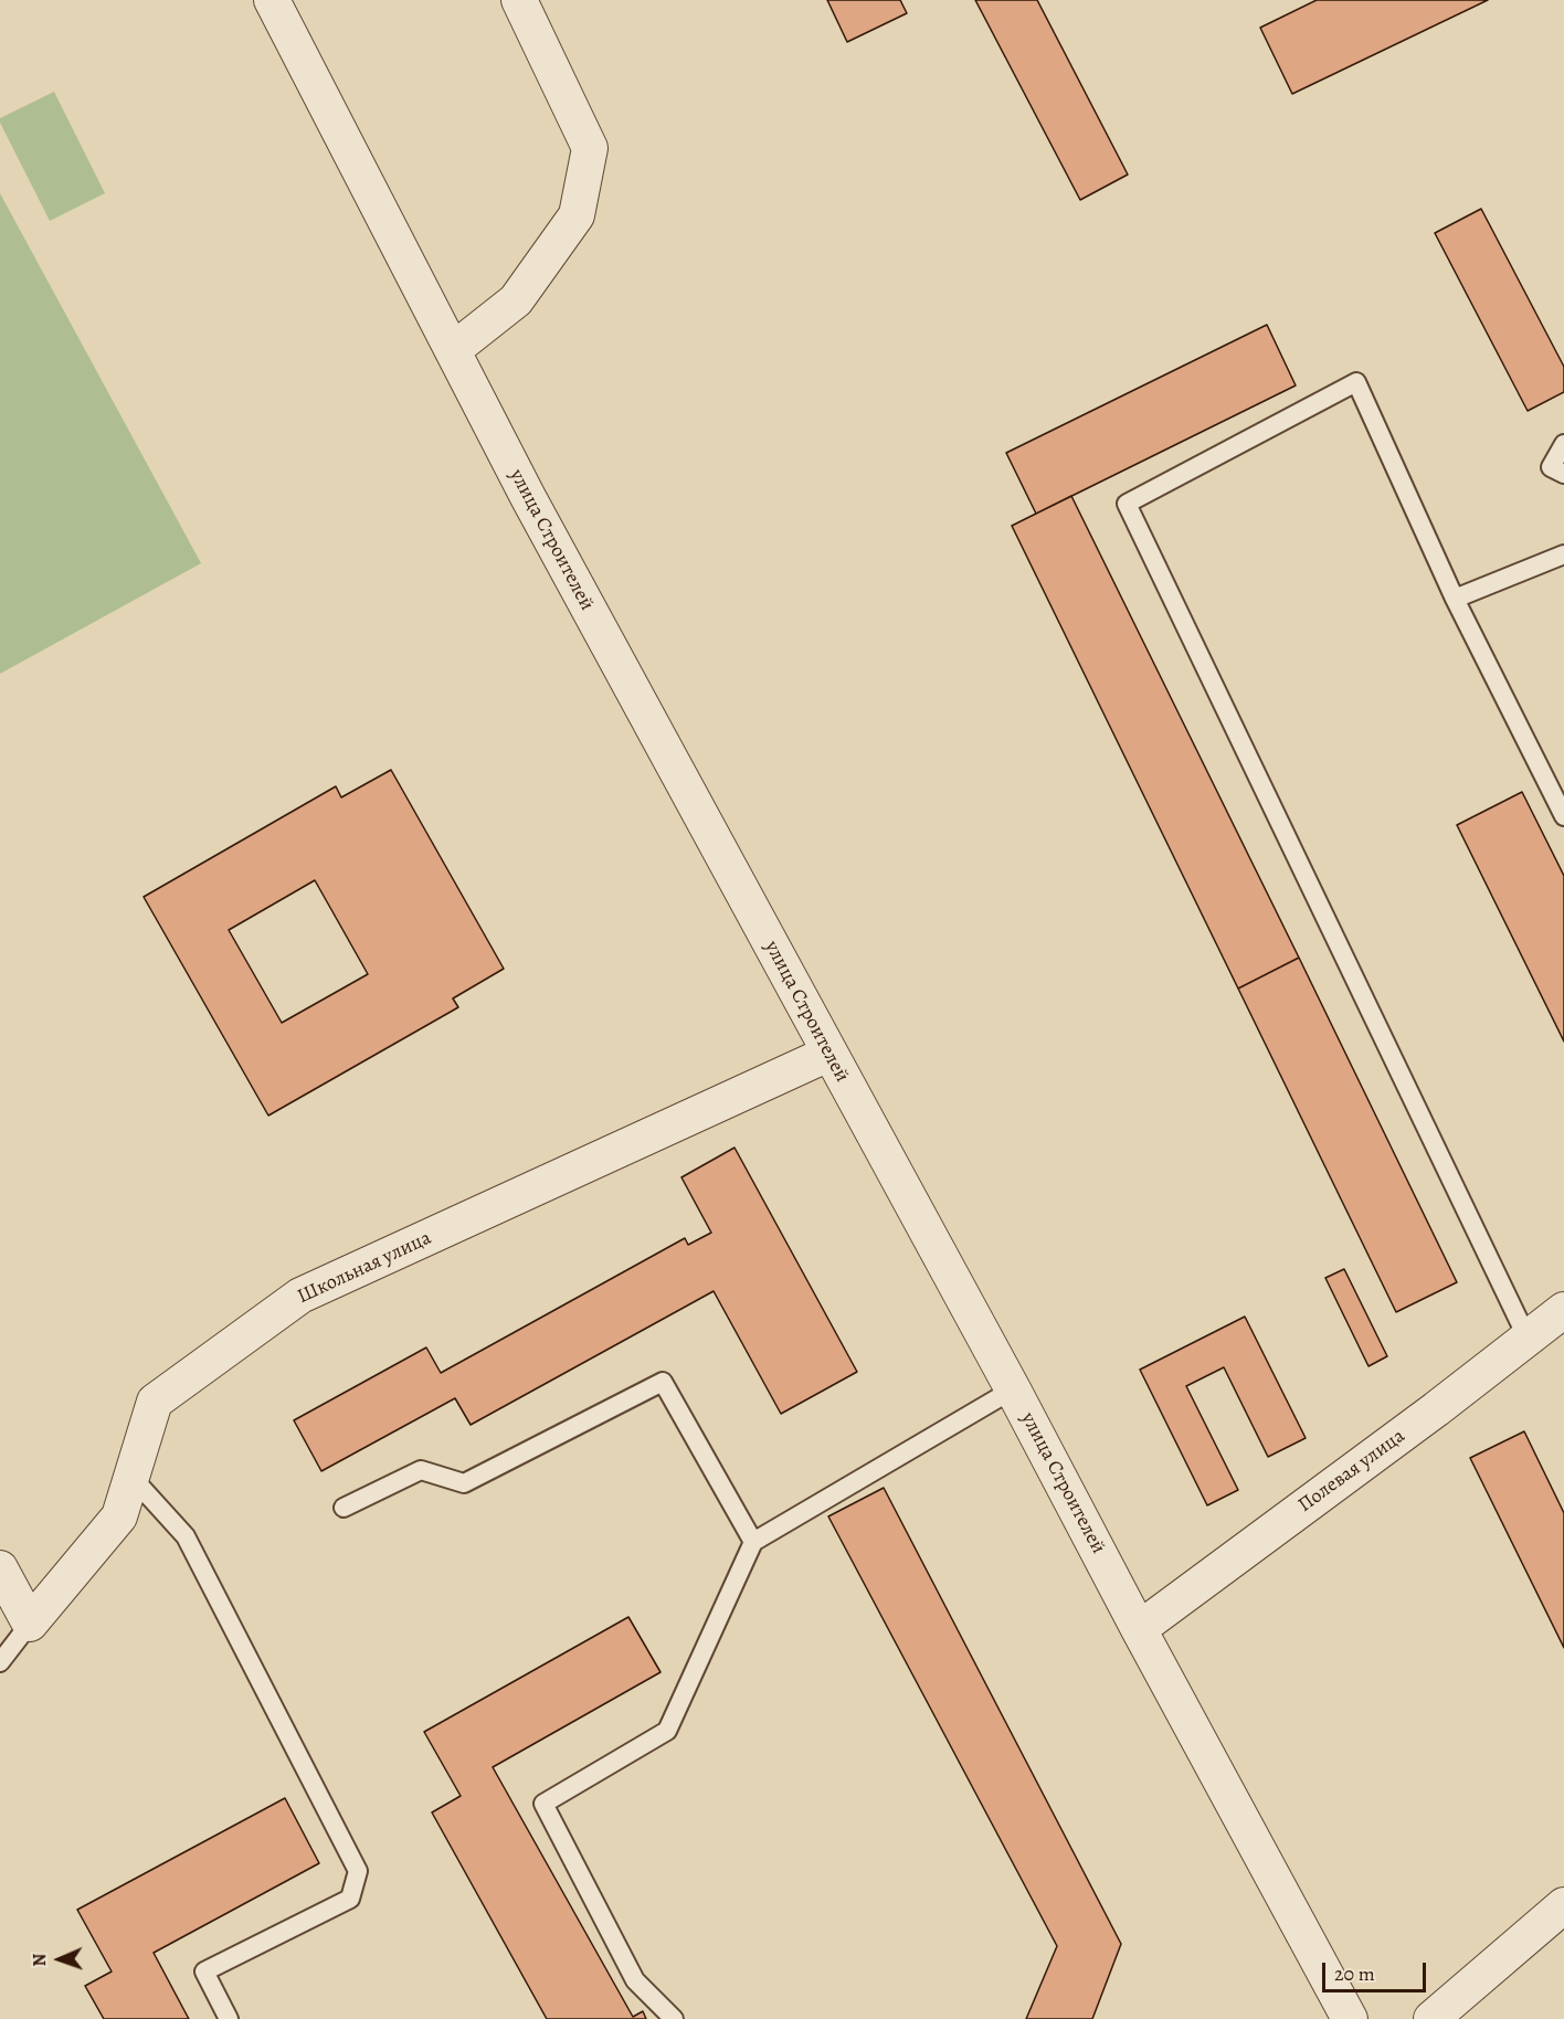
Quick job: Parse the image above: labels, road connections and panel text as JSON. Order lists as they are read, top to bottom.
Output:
{
  "streets": {
    "street": ["улица Строителей", "Школьная улица", "Полевая улица"]
  },
  "crossings": [
    ["улица Строителей", "Школьная улица"],
    ["улица Строителей", "Полевая улица"]
  ],
  "scale_bar": "20 m",
  "north": "left"
}
